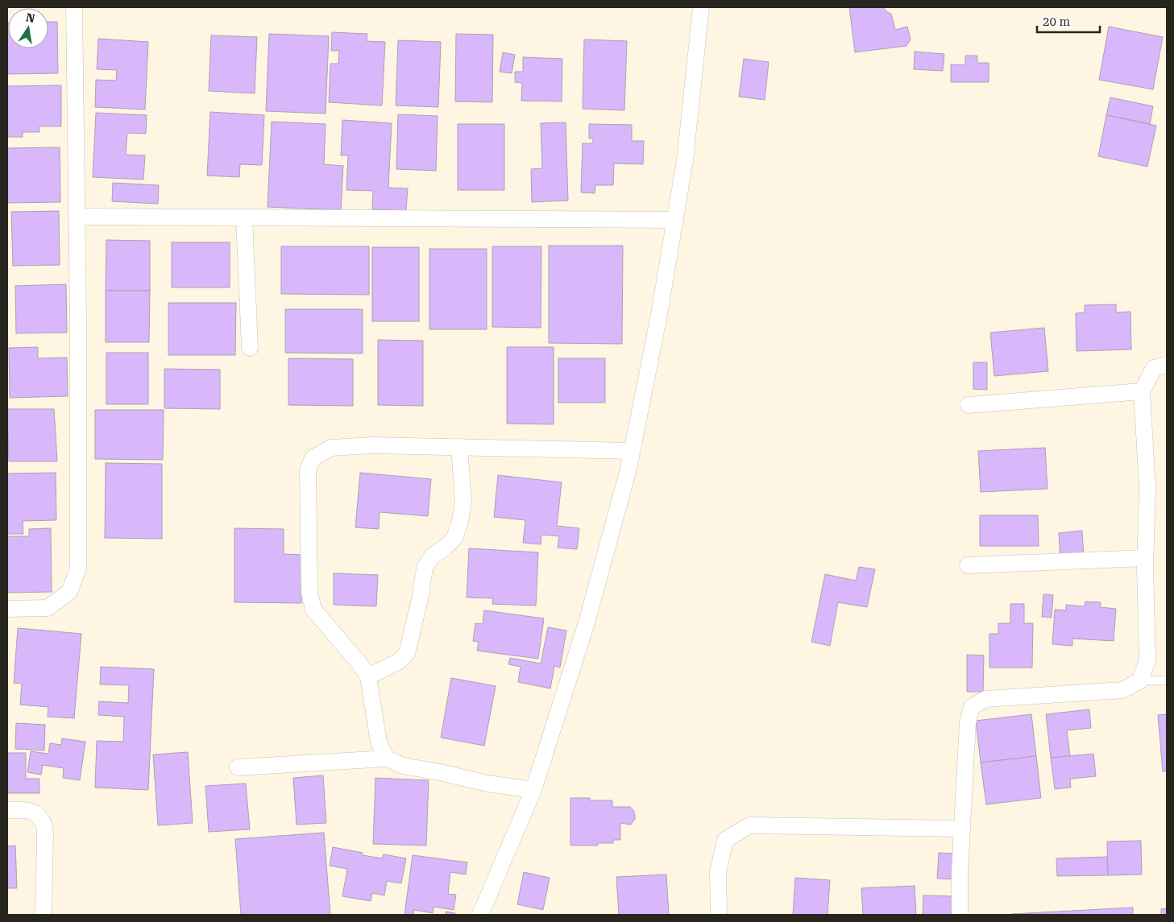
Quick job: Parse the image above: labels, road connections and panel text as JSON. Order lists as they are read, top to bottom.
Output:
{
  "scale_bar": "20 m",
  "north": "top"
}
